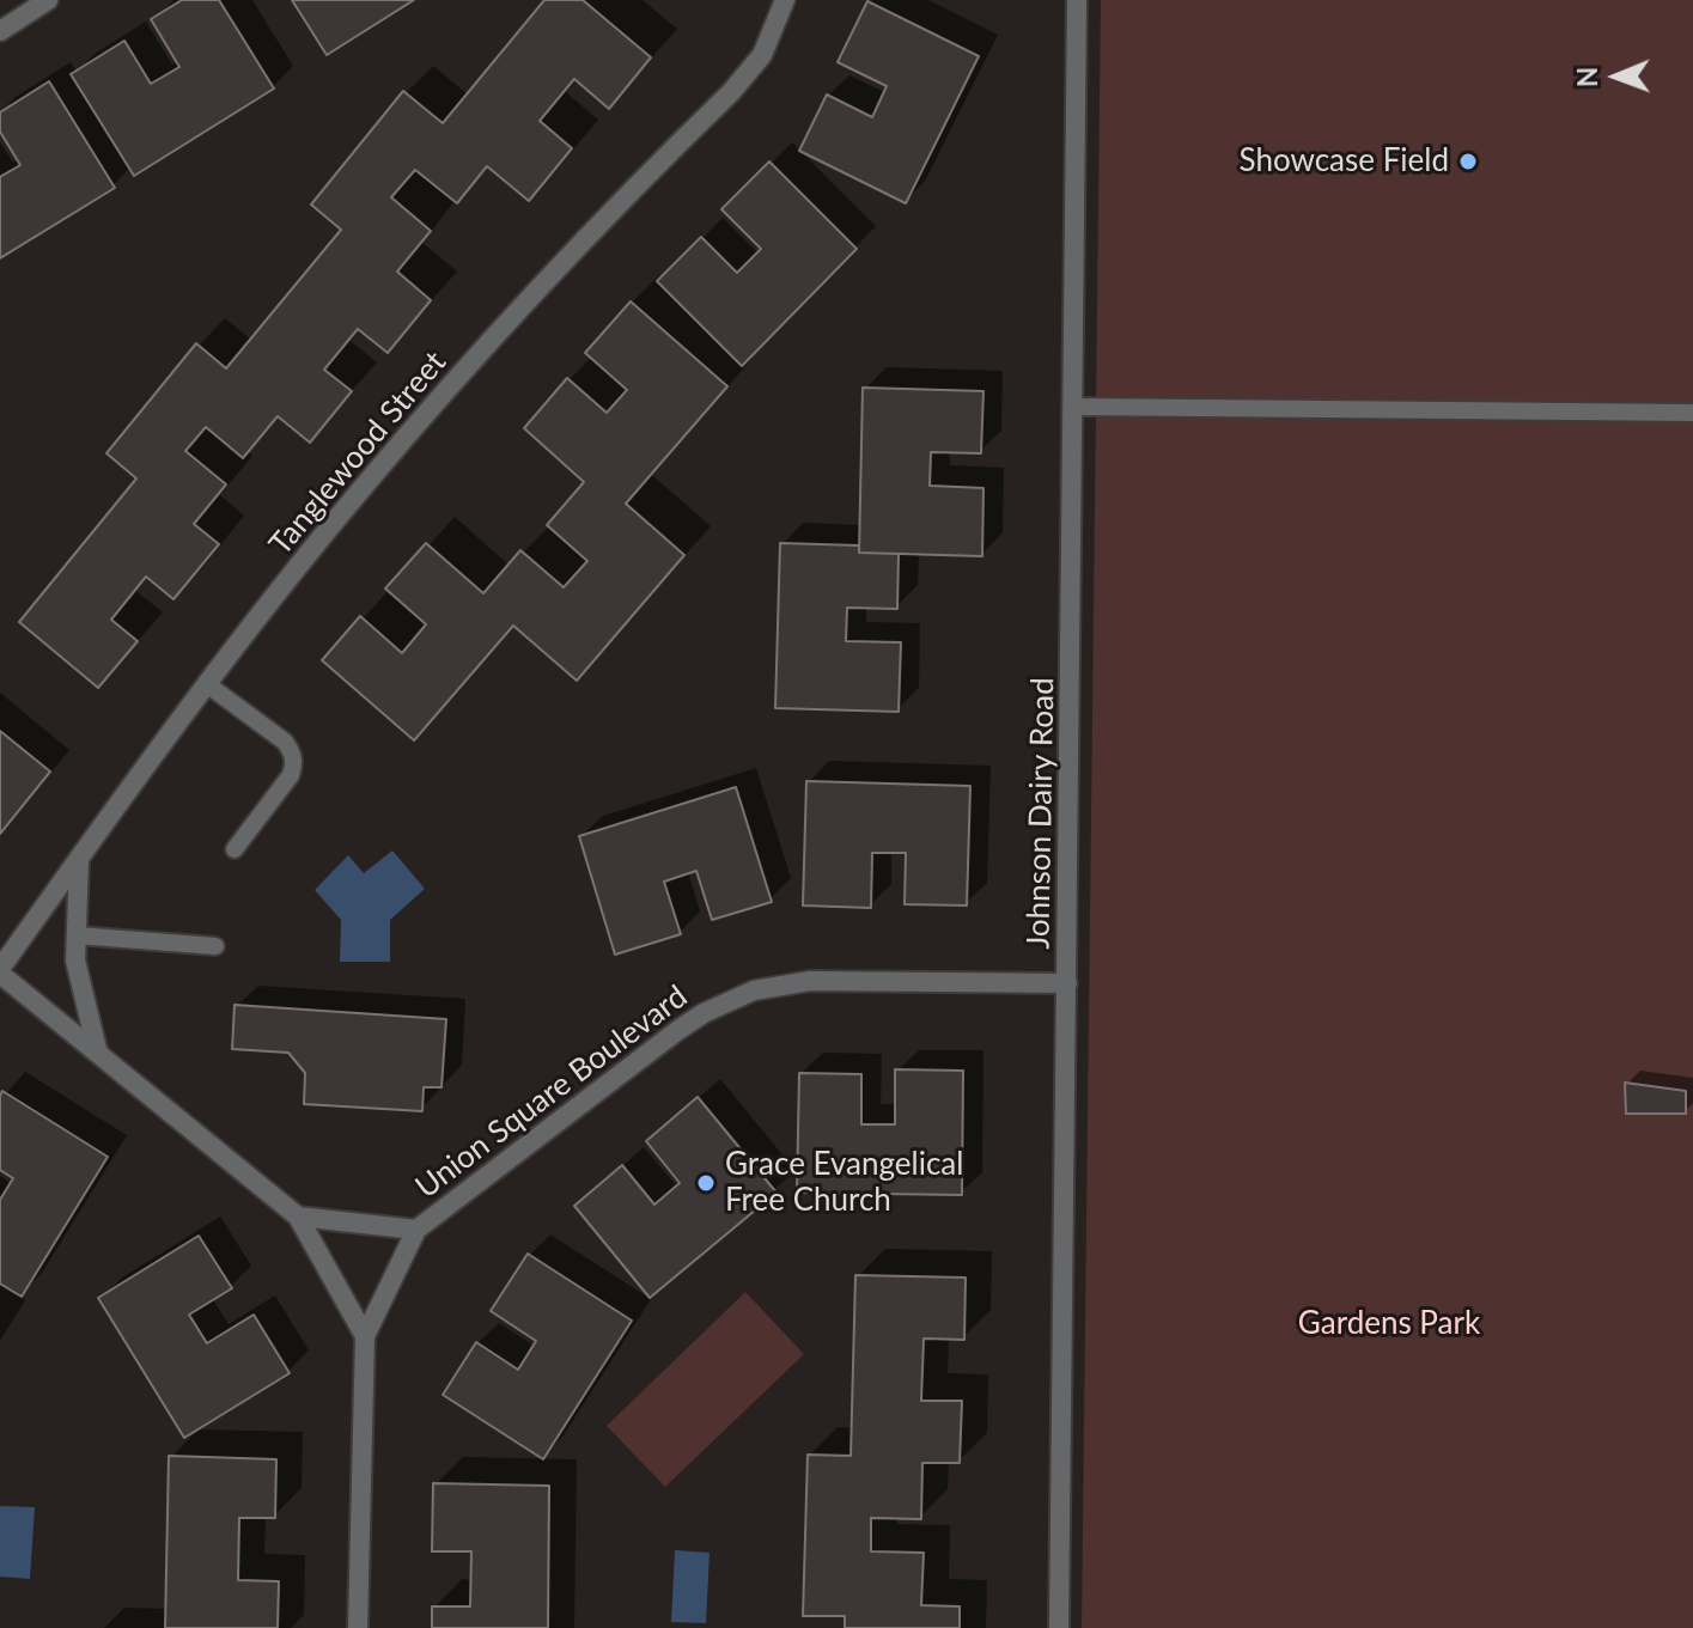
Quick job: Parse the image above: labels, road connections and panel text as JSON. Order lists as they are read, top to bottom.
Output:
{
  "streets": {
    "street": ["Tanglewood Street", "Johnson Dairy Road", "Union Square Boulevard"]
  },
  "crossings": [
    ["Johnson Dairy Road", "Union Square Boulevard"]
  ],
  "parks": ["Gardens Park"],
  "places": ["Showcase Field", "Grace Evangelical Free Church"],
  "north": "left"
}
